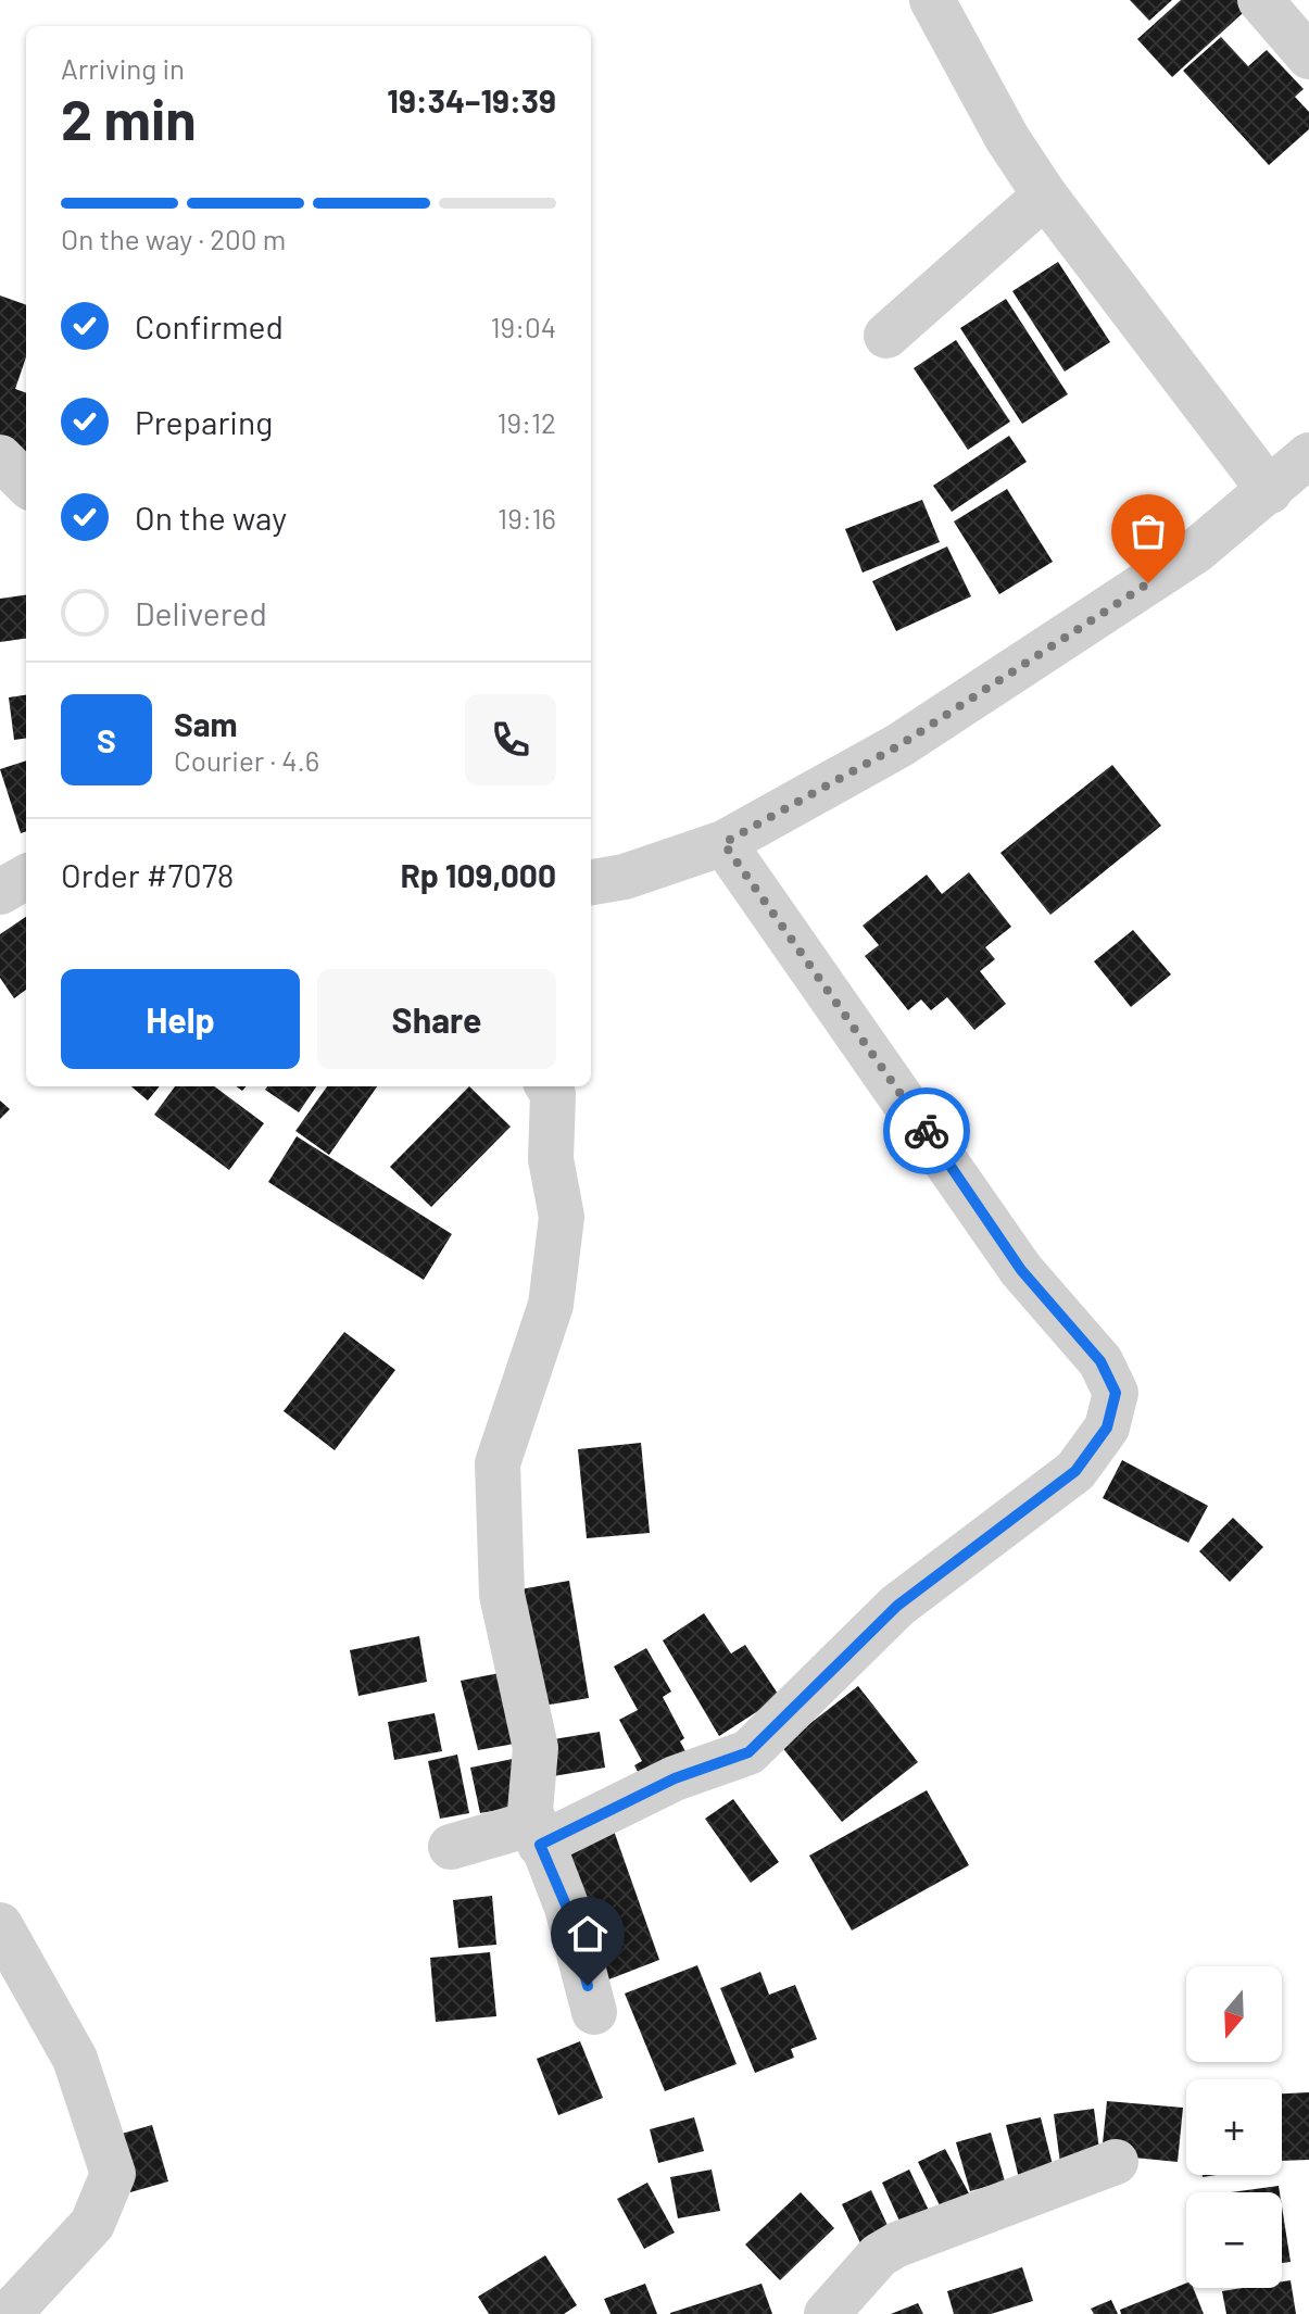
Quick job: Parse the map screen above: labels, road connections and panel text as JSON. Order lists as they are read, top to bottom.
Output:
{
  "north": "bottom",
  "page": {
    "heading": ["2 min", "Arriving in", "19:34–19:39"],
    "panel": [
      "Sam",
      "Courier · 4.6",
      "Order #7078",
      "Rp 109,000"
    ],
    "bar": "On the way · 200 m",
    "list": [
      ["Confirmed", "19:04"],
      ["Preparing", "19:12"],
      ["On the way", "19:16"],
      "Delivered"
    ],
    "round": "S",
    "buttons": ["Help", "Share"],
    "map_buttons": ["+", "−"]
  }
}
